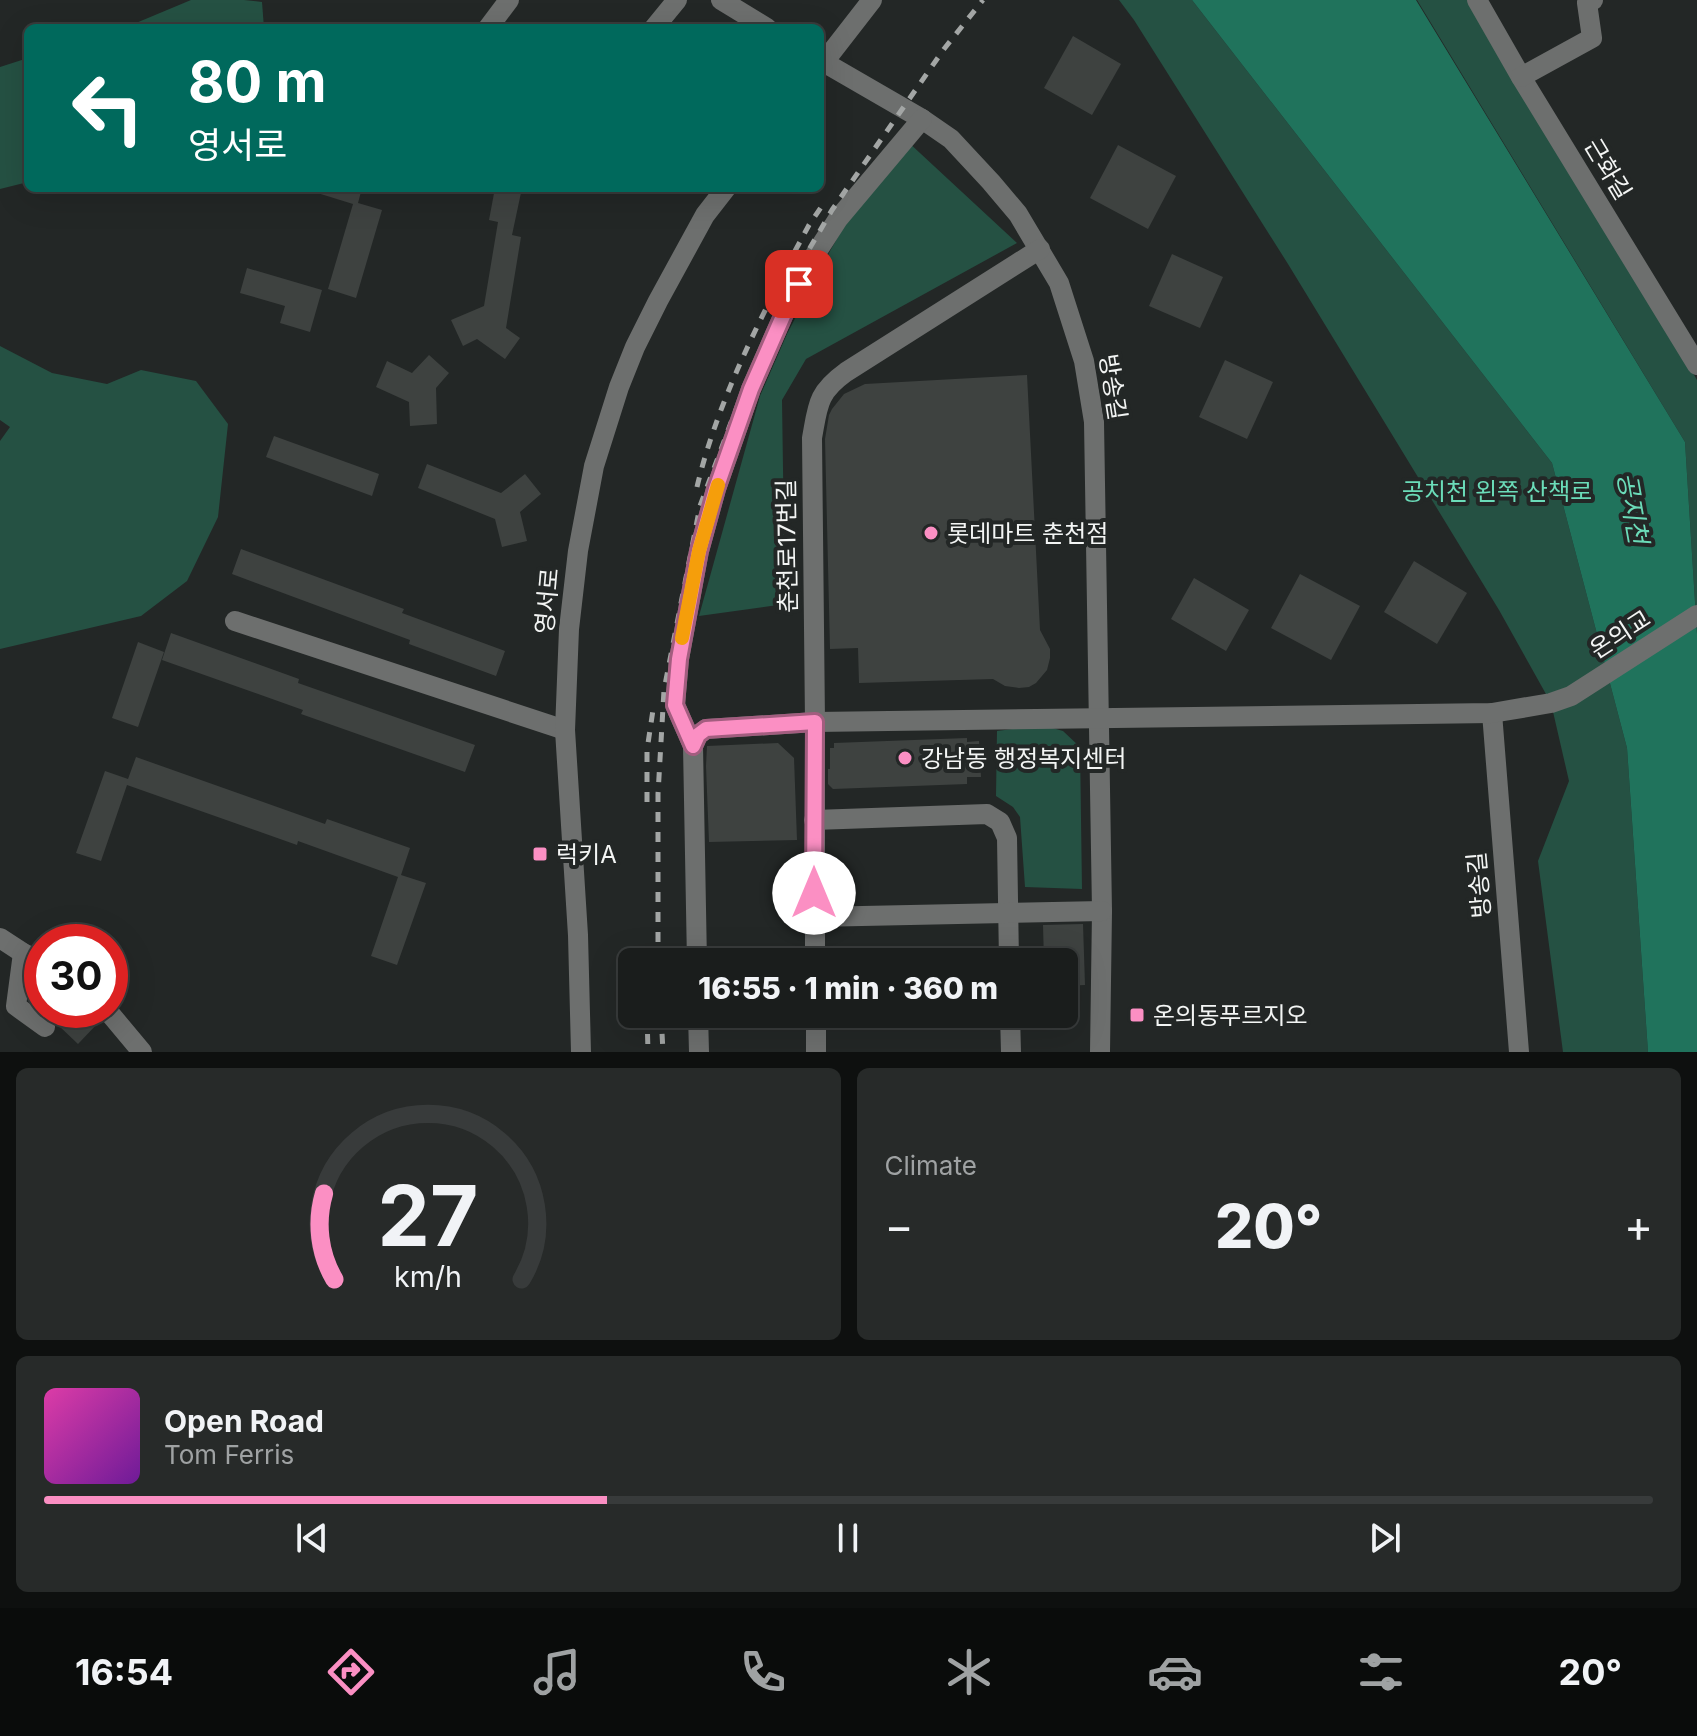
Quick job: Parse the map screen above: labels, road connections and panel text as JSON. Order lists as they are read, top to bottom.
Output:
{
  "streets": {
    "street": [
      "근화길",
      "방송길",
      "춘천로17번길",
      "영서로",
      "온의교"
    ]
  },
  "crossings": [
    ["방송길", "춘천로17번길"],
    ["방송길", "온의교"]
  ],
  "water": ["공지천"],
  "parks": ["공치천 왼쪽 산책로"],
  "places": {
    "other": ["롯데마트 춘천점", "강남동 행정복지센터"],
    "transit": ["럭키A", "온의동푸르지오"]
  },
  "page": {
    "turn": ["80 m", "영서로"],
    "limit": "30",
    "trip": "16:55 · 1 min · 360 m",
    "tile": "Climate",
    "heat": ["−", "20°", "+"],
    "song": ["Open Road", "Tom Ferris"],
    "tabs": ["16:54", "20°"],
    "gauge": ["27", "km/h"]
  }
}
